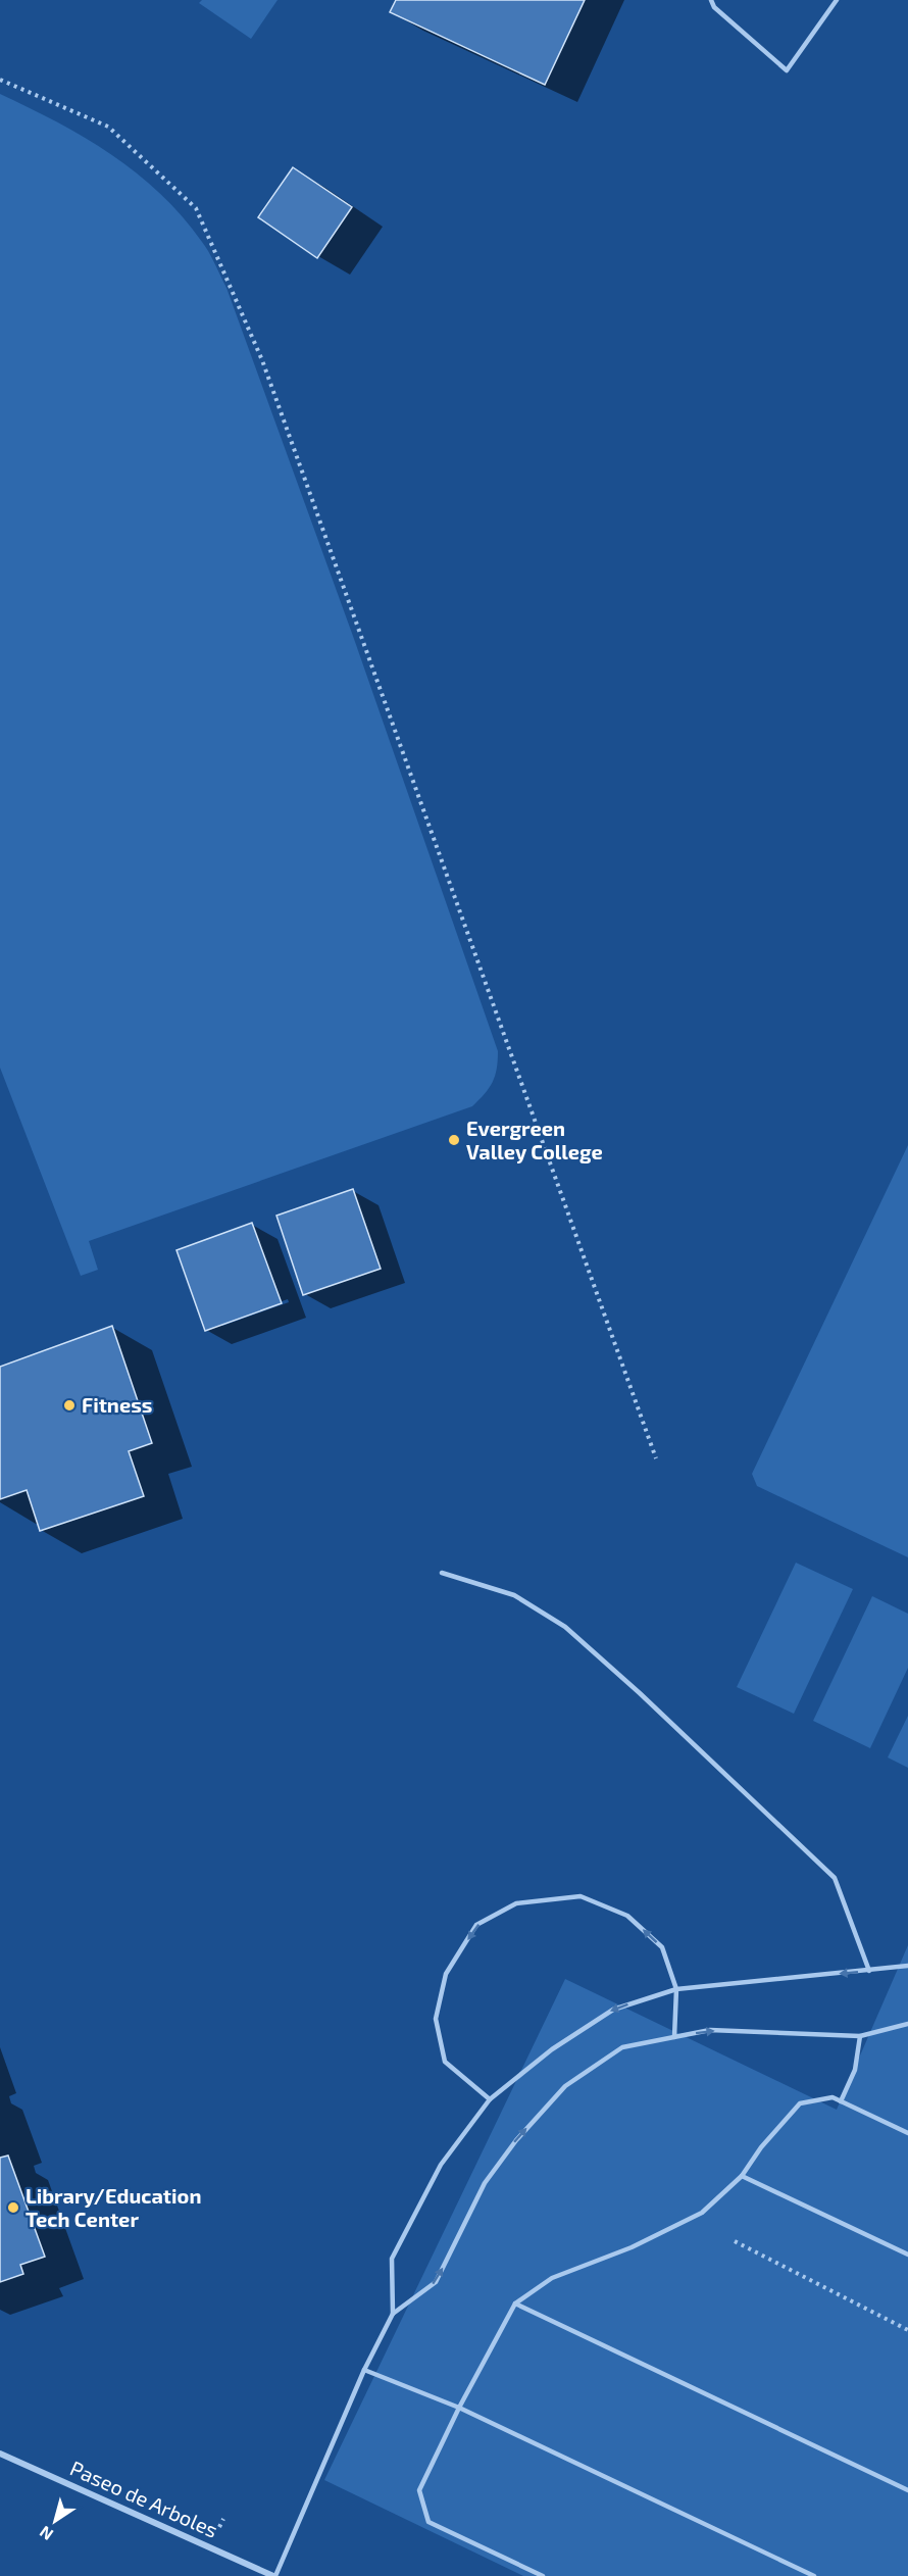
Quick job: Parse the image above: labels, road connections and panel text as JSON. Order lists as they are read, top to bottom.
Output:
{
  "streets": {
    "street": ["Paseo de Arboles"]
  },
  "places": ["Evergreen Valley College", "Fitness", "Library/Education Tech Center"],
  "north": "bottom left"
}
